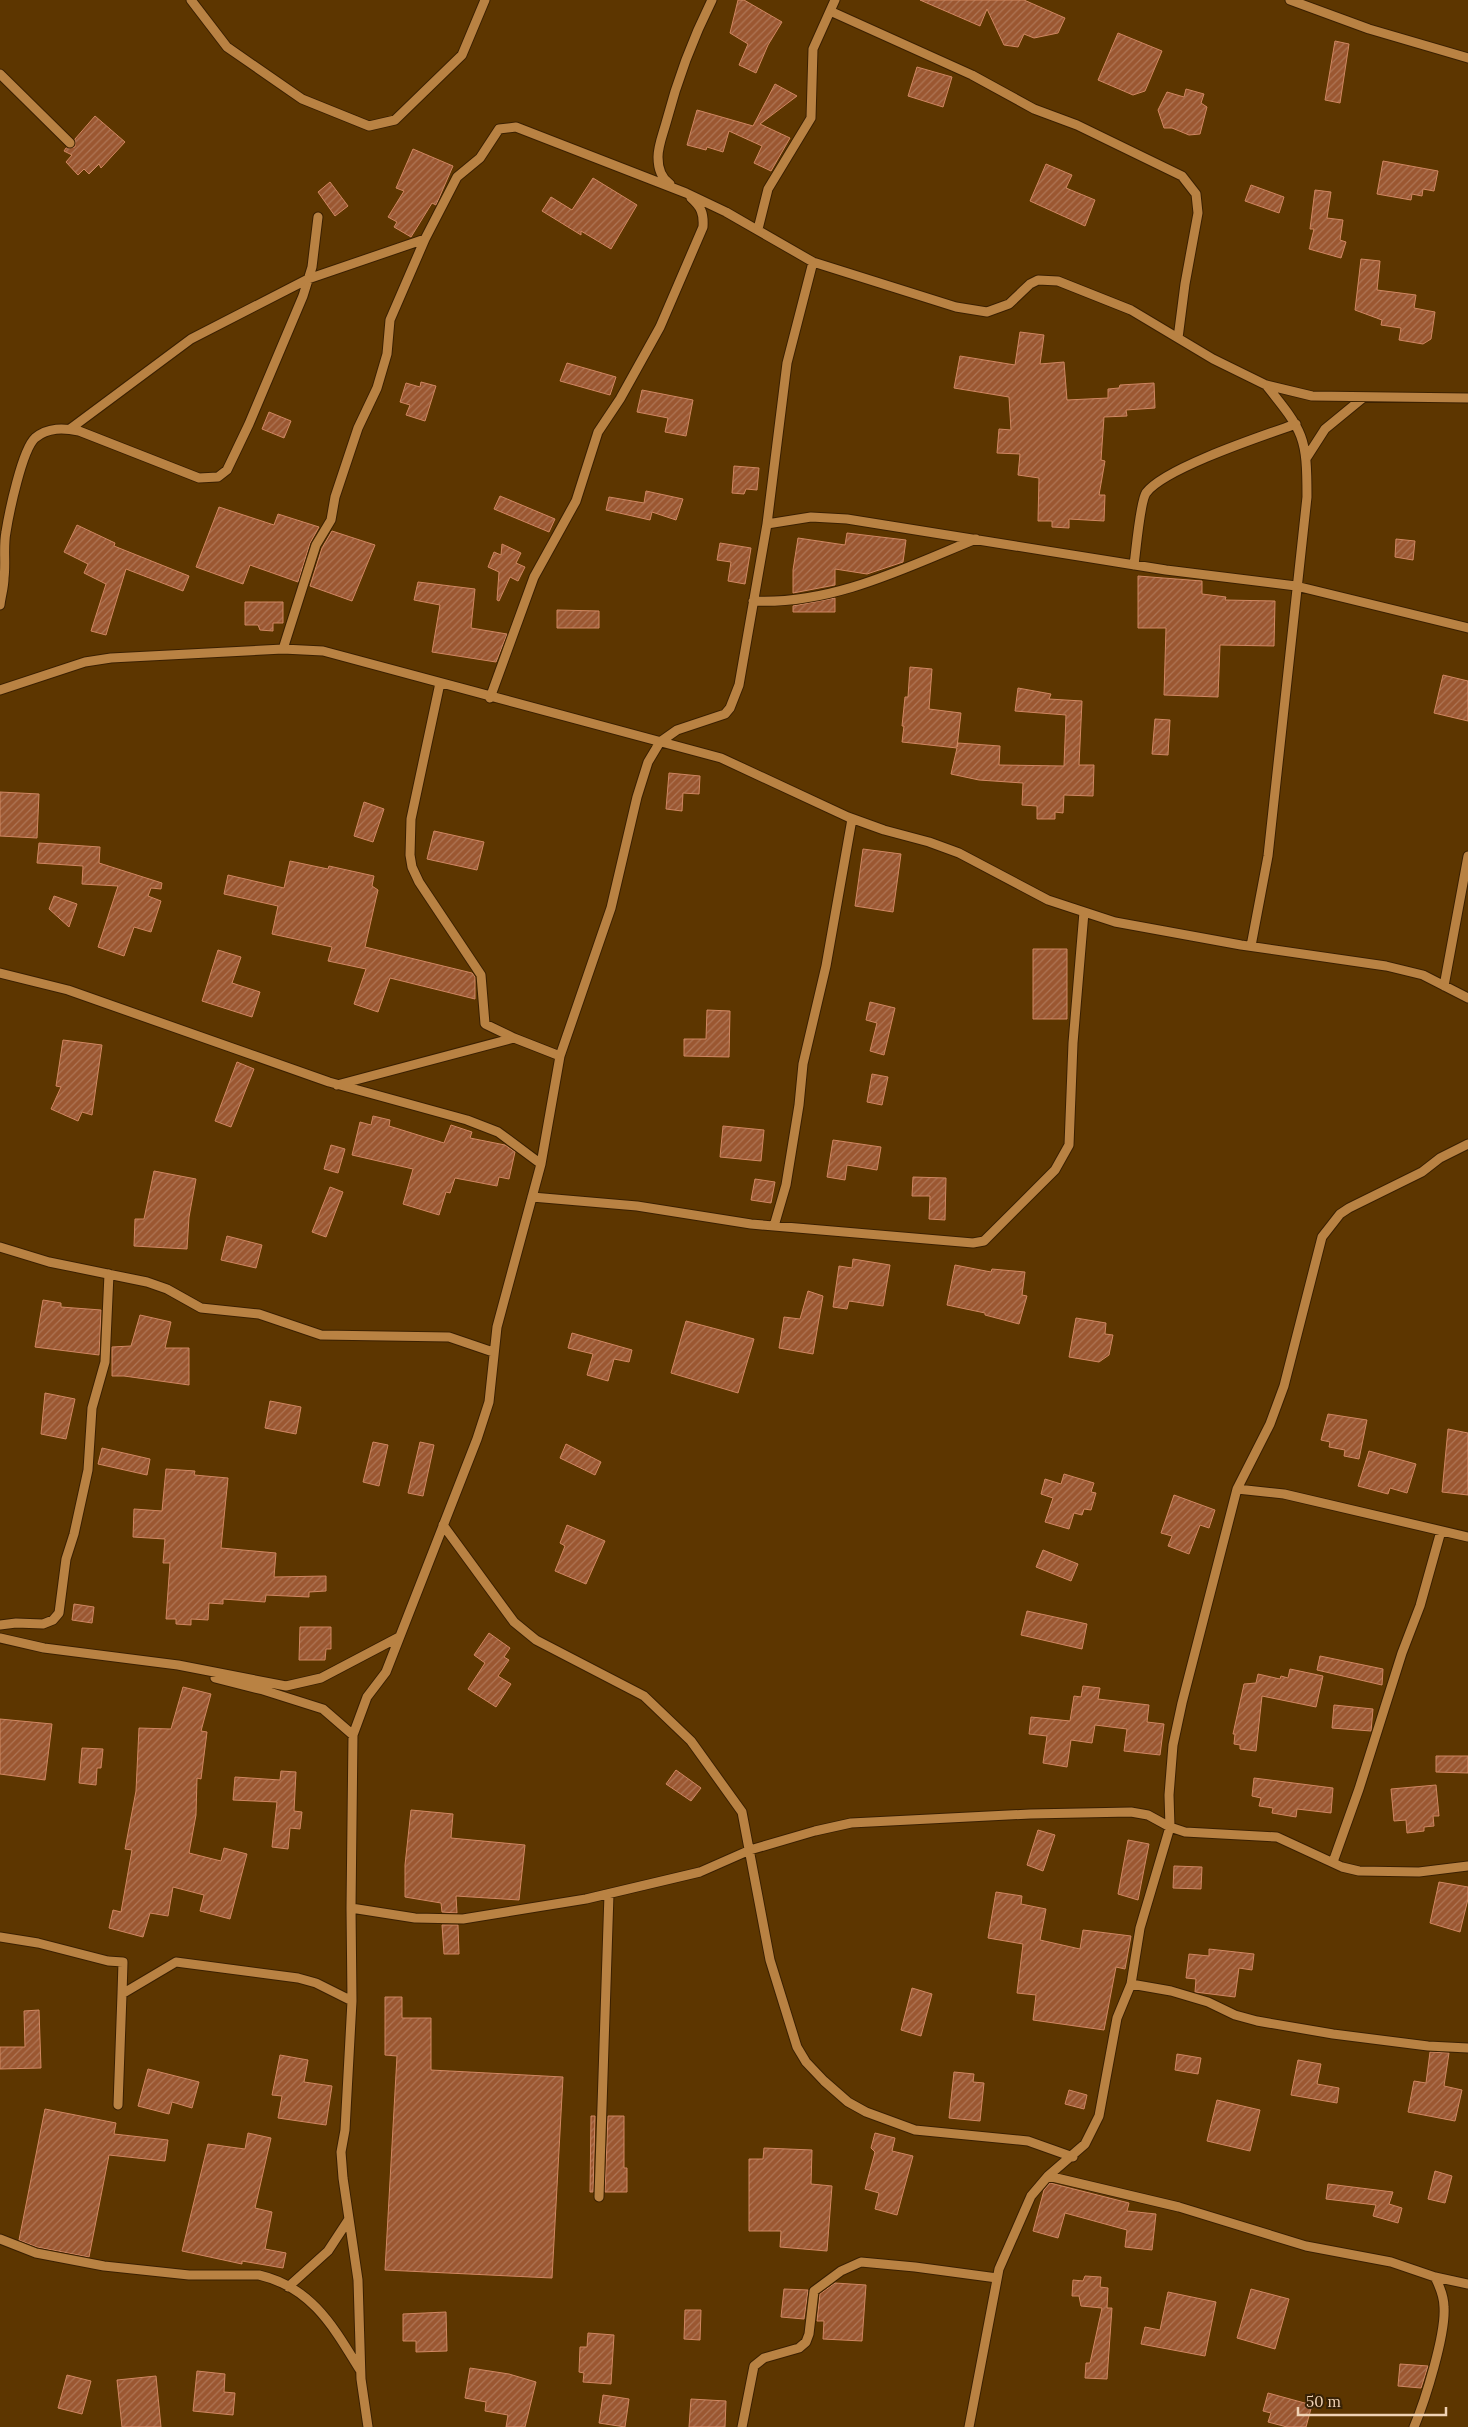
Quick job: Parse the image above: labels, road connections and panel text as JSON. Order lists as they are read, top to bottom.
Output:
{
  "scale_bar": "50 m"
}
